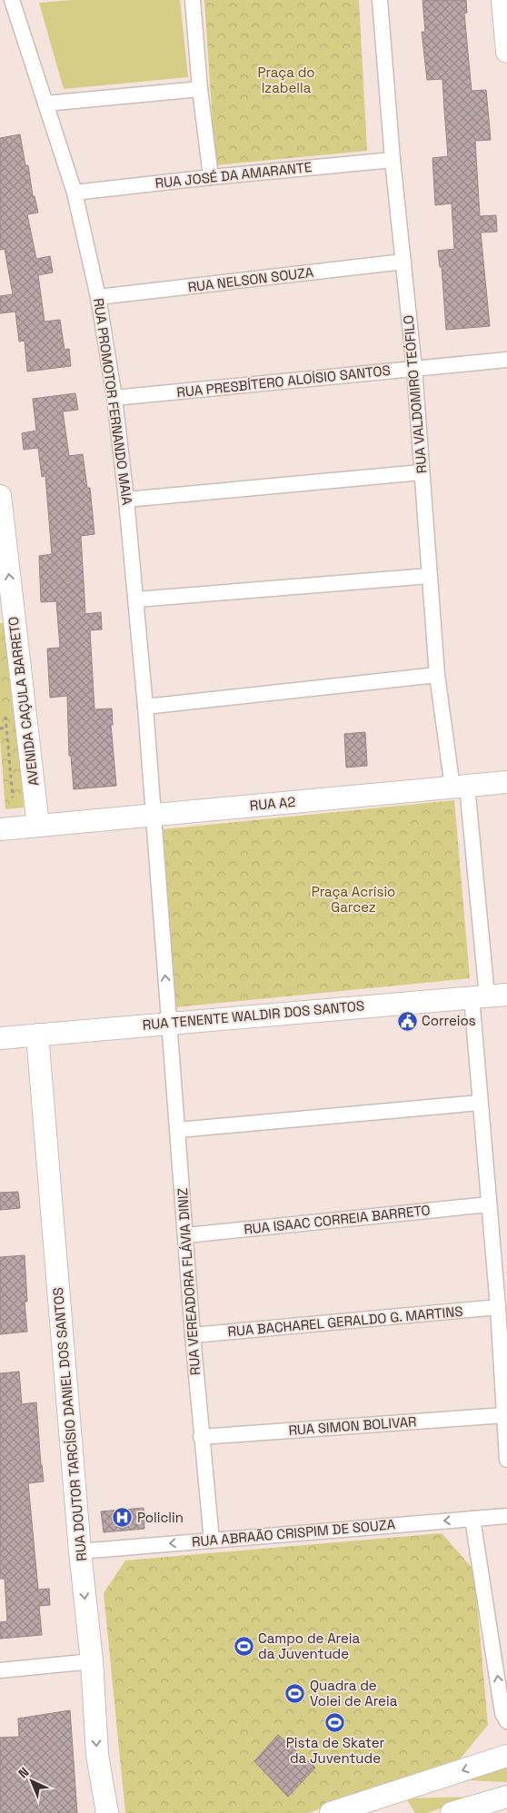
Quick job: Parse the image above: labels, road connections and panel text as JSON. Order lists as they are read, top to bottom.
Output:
{
  "streets": {
    "street": [
      "RUA JOSÉ DA AMARANTE",
      "RUA NELSON SOUZA",
      "RUA PRESBÍTERO ALOÍSIO SANTOS",
      "RUA VALDOMIRO TEÓFILO",
      "RUA PROMOTOR FERNANDO MAIA",
      "AVENIDA CAÇULA BARRETO",
      "RUA A2",
      "RUA TENENTE WALDIR DOS SANTOS",
      "RUA ISAAC CORREIA BARRETO",
      "RUA VEREADORA FLÁVIA DINIZ",
      "RUA BACHAREL GERALDO G. MARTINS",
      "RUA DOUTOR TARCÍSIO DANIEL DOS SANTOS",
      "RUA SIMON BOLIVAR",
      "RUA ABRAÃO CRISPIM DE SOUZA"
    ]
  },
  "crossings": [
    ["RUA JOSÉ DA AMARANTE", "RUA VALDOMIRO TEÓFILO"],
    ["RUA JOSÉ DA AMARANTE", "RUA PROMOTOR FERNANDO MAIA"],
    ["RUA NELSON SOUZA", "RUA VALDOMIRO TEÓFILO"],
    ["RUA NELSON SOUZA", "RUA PROMOTOR FERNANDO MAIA"],
    ["RUA PRESBÍTERO ALOÍSIO SANTOS", "RUA VALDOMIRO TEÓFILO"],
    ["RUA PRESBÍTERO ALOÍSIO SANTOS", "RUA PROMOTOR FERNANDO MAIA"],
    ["RUA VALDOMIRO TEÓFILO", "RUA A2"],
    ["RUA VALDOMIRO TEÓFILO", "RUA TENENTE WALDIR DOS SANTOS"],
    ["RUA VALDOMIRO TEÓFILO", "RUA ISAAC CORREIA BARRETO"],
    ["RUA VALDOMIRO TEÓFILO", "RUA BACHAREL GERALDO G. MARTINS"],
    ["RUA VALDOMIRO TEÓFILO", "RUA SIMON BOLIVAR"],
    ["RUA PROMOTOR FERNANDO MAIA", "RUA A2"],
    ["RUA PROMOTOR FERNANDO MAIA", "RUA TENENTE WALDIR DOS SANTOS"],
    ["RUA PROMOTOR FERNANDO MAIA", "RUA VEREADORA FLÁVIA DINIZ"],
    ["AVENIDA CAÇULA BARRETO", "RUA A2"],
    ["RUA TENENTE WALDIR DOS SANTOS", "RUA VEREADORA FLÁVIA DINIZ"],
    ["RUA TENENTE WALDIR DOS SANTOS", "RUA DOUTOR TARCÍSIO DANIEL DOS SANTOS"],
    ["RUA ISAAC CORREIA BARRETO", "RUA VEREADORA FLÁVIA DINIZ"],
    ["RUA VEREADORA FLÁVIA DINIZ", "RUA BACHAREL GERALDO G. MARTINS"],
    ["RUA VEREADORA FLÁVIA DINIZ", "RUA SIMON BOLIVAR"],
    ["RUA VEREADORA FLÁVIA DINIZ", "RUA ABRAÃO CRISPIM DE SOUZA"],
    ["RUA DOUTOR TARCÍSIO DANIEL DOS SANTOS", "RUA ABRAÃO CRISPIM DE SOUZA"]
  ],
  "one_way": ["RUA ABRAÃO CRISPIM DE SOUZA"],
  "parks": ["Praça do Izabella", "Praça Acrísio Garcez"],
  "places": {
    "public building": ["Correios"],
    "hospital": ["Policlin"],
    "sports": ["Campo de Areia da Juventude", "Quadra de Volei de Areia", "Pista de Skater da Juventude"]
  },
  "north": "top left"
}
